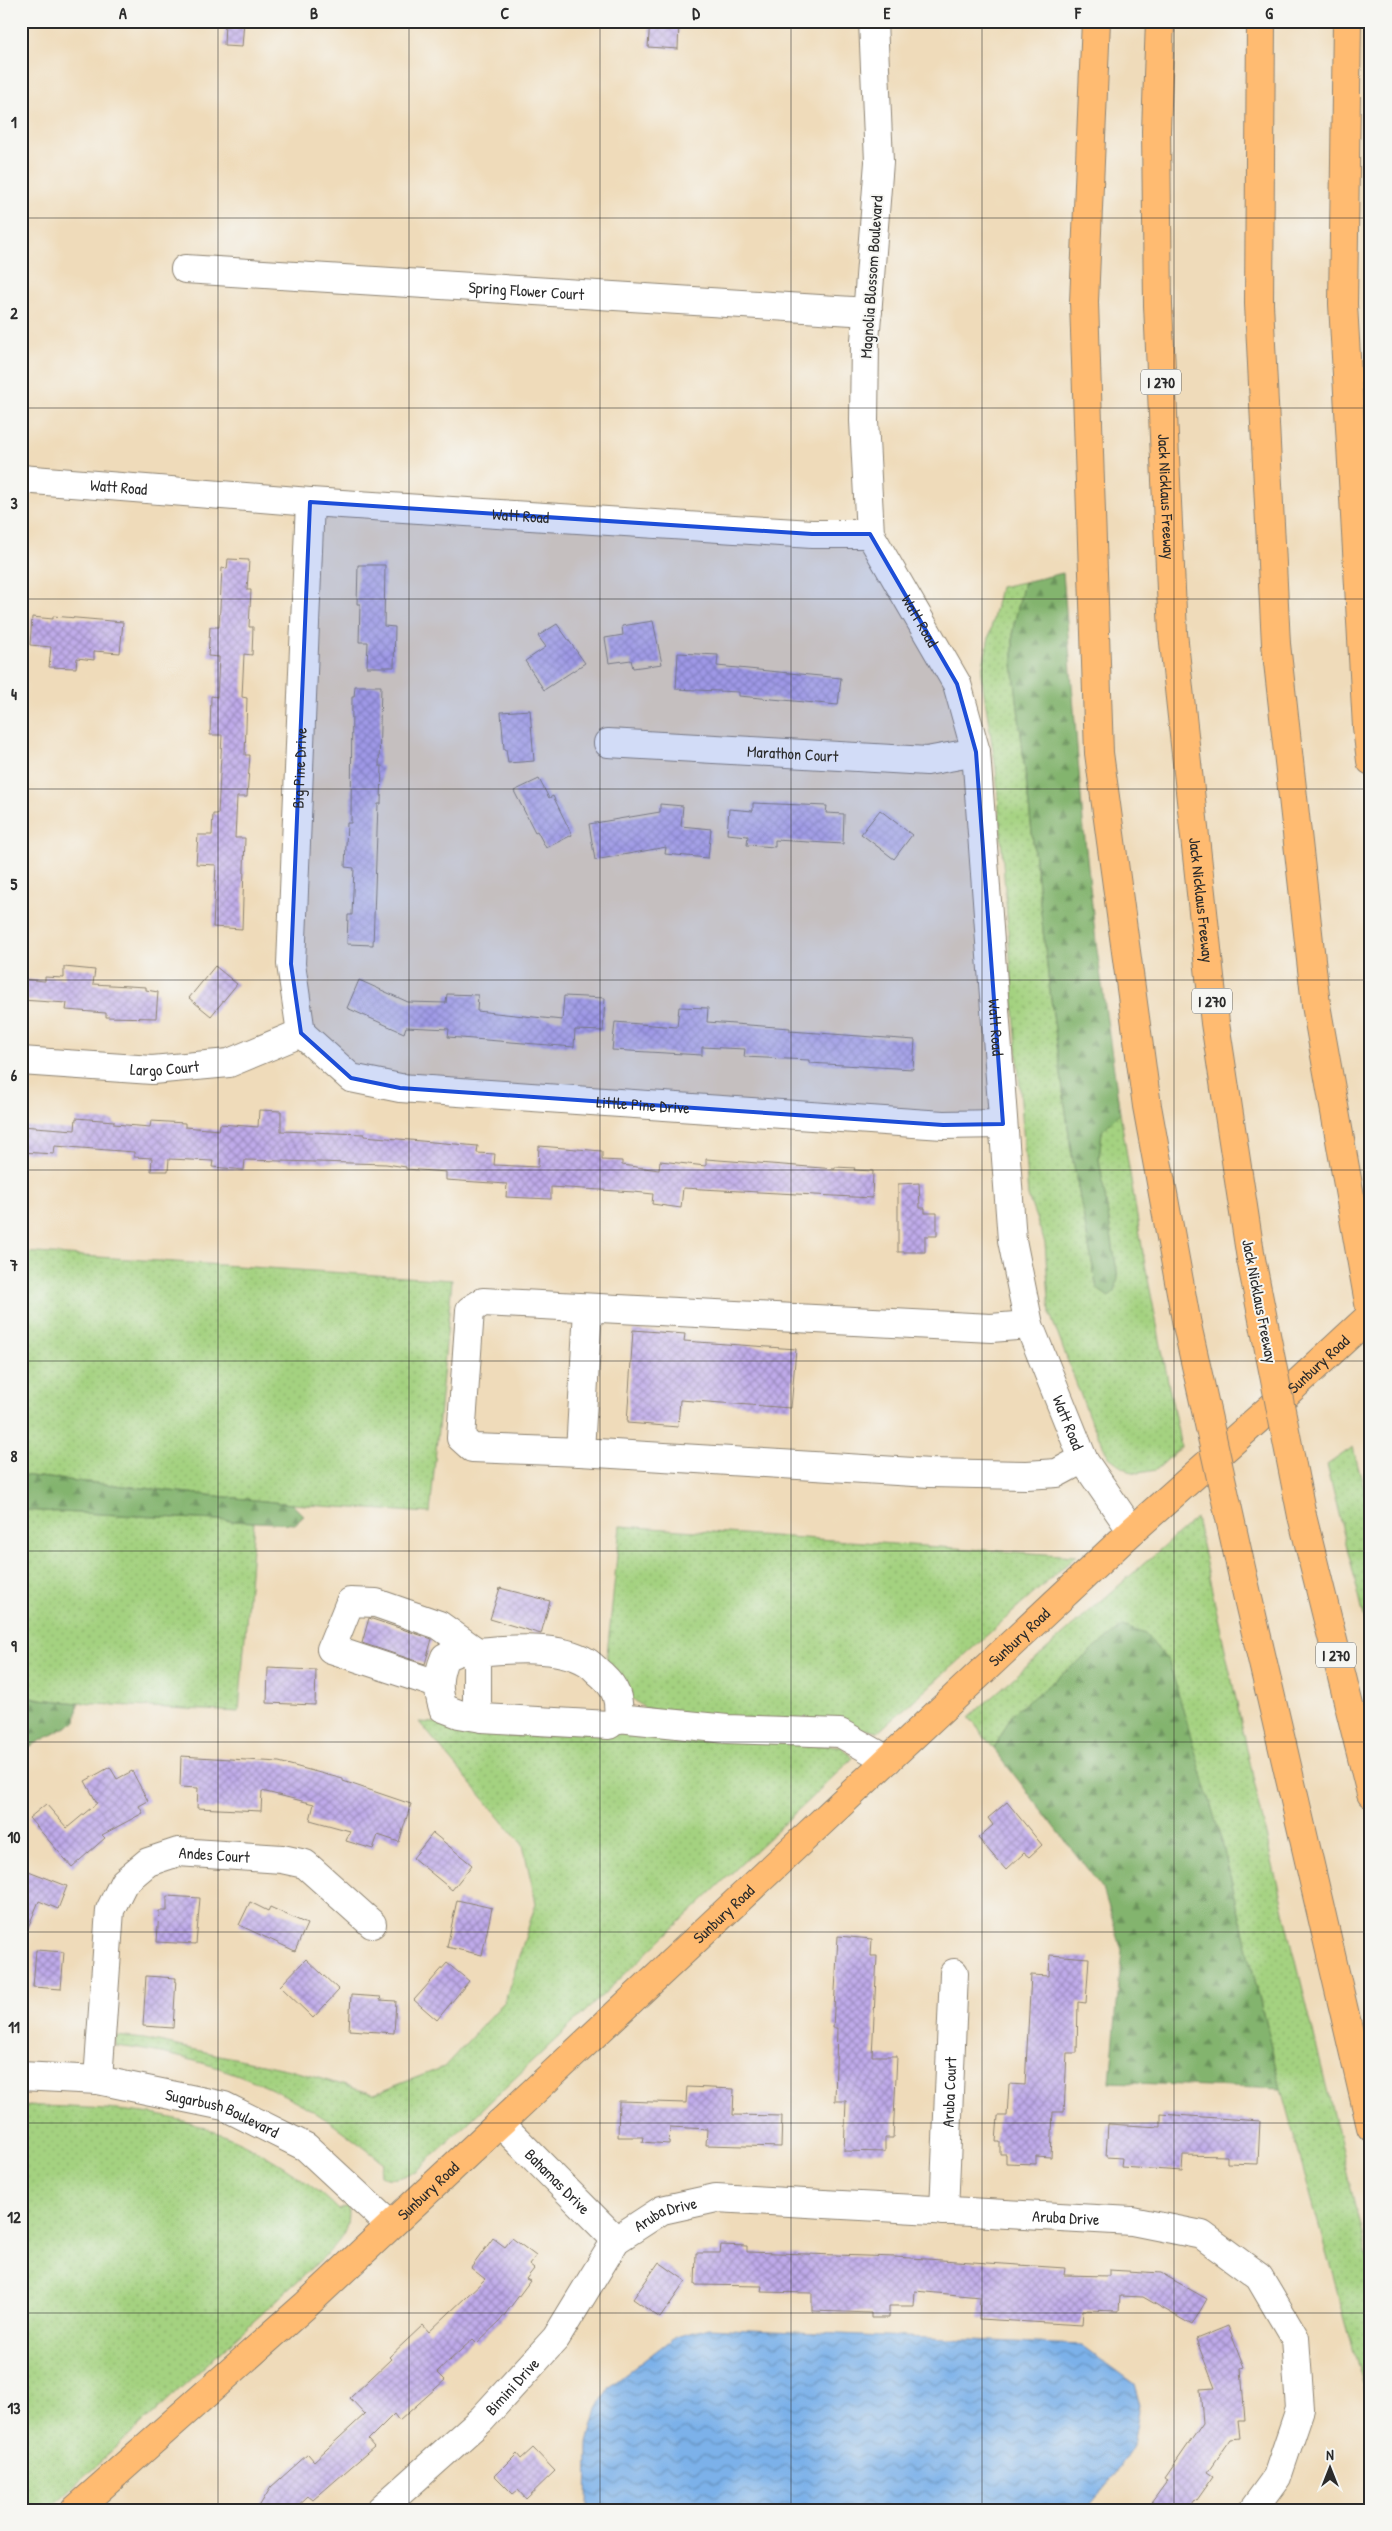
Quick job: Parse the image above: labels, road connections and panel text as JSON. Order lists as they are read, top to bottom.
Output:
{
  "streets": {
    "main road": ["I 270", "Jack Nicklaus Freeway", "Sunbury Road"],
    "street": [
      "Magnolia Blossom Boulevard",
      "Spring Flower Court",
      "Watt Road",
      "Marathon Court",
      "Big Pine Drive",
      "Largo Court",
      "Little Pine Drive",
      "Andes Court",
      "Aruba Court",
      "Sugarbush Boulevard",
      "Bahamas Drive",
      "Aruba Drive",
      "Bimini Drive"
    ]
  },
  "crossings": [
    ["Magnolia Blossom Boulevard", "Spring Flower Court"],
    ["Magnolia Blossom Boulevard", "Watt Road"],
    ["Watt Road", "Marathon Court"],
    ["Watt Road", "Big Pine Drive"],
    ["Watt Road", "Little Pine Drive"],
    ["Watt Road", "Sunbury Road"],
    ["Big Pine Drive", "Largo Court"],
    ["Big Pine Drive", "Little Pine Drive"],
    ["Largo Court", "Little Pine Drive"],
    ["Sunbury Road", "Sugarbush Boulevard"],
    ["Sunbury Road", "Bahamas Drive"],
    ["Andes Court", "Sugarbush Boulevard"],
    ["Aruba Court", "Aruba Drive"],
    ["Bahamas Drive", "Aruba Drive"],
    ["Bahamas Drive", "Bimini Drive"],
    ["Aruba Drive", "Bimini Drive"]
  ],
  "north": "top",
  "grid": {
    "columns": [
      "A",
      "B",
      "C",
      "D",
      "E",
      "F",
      "G"
    ],
    "rows": [
      "1",
      "2",
      "3",
      "4",
      "5",
      "6",
      "7",
      "8",
      "9",
      "10",
      "11",
      "12",
      "13"
    ]
  }
}
